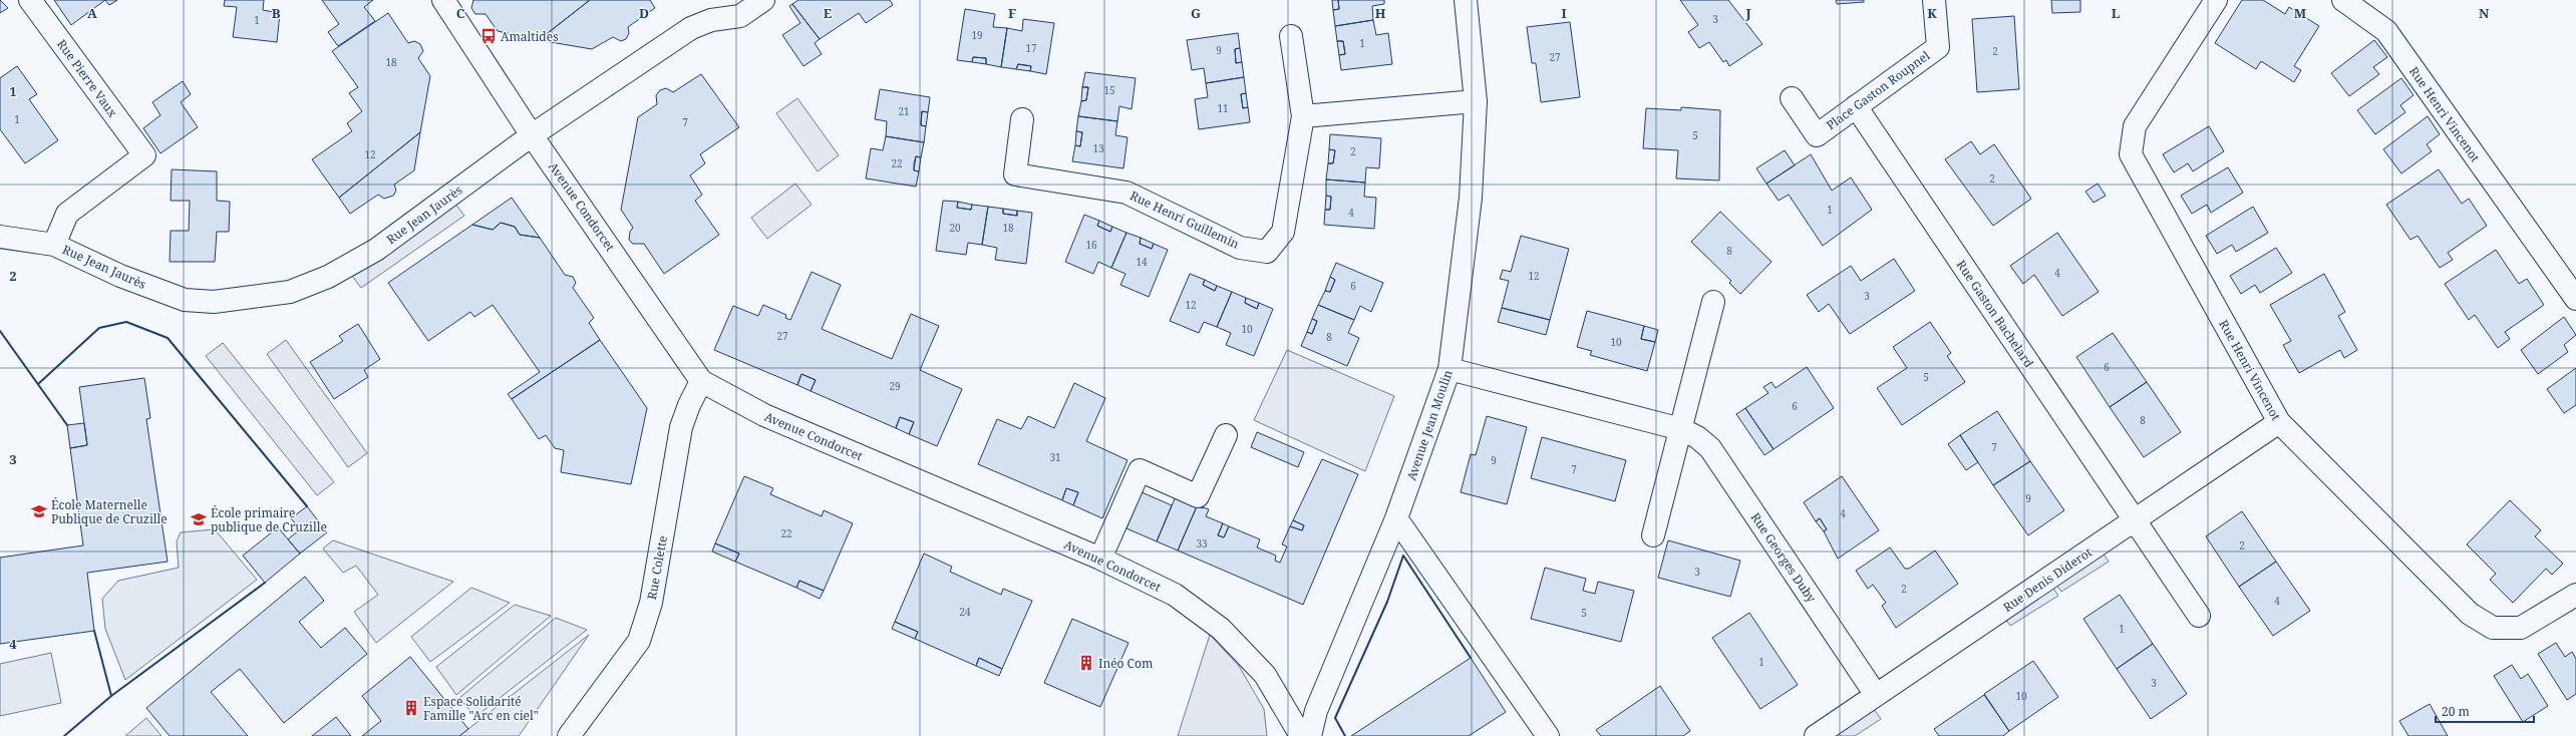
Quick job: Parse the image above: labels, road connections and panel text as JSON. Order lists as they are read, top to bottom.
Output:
{
  "streets": {
    "street": [
      "Rue Pierre Vaux",
      "Place Gaston Roupnel",
      "Rue Henri Vincenot",
      "Avenue Condorcet",
      "Rue Jean Jaurès",
      "Rue Henri Guillemin",
      "Rue Gaston Bachelard",
      "Avenue Jean Moulin",
      "Rue Georges Duby",
      "Rue Colette",
      "Rue Denis Diderot"
    ]
  },
  "crossings": [
    ["Rue Pierre Vaux", "Rue Jean Jaurès"],
    ["Place Gaston Roupnel", "Rue Gaston Bachelard"],
    ["Rue Henri Vincenot", "Rue Denis Diderot"],
    ["Avenue Condorcet", "Rue Jean Jaurès"],
    ["Avenue Condorcet", "Rue Colette"],
    ["Rue Gaston Bachelard", "Rue Denis Diderot"],
    ["Avenue Jean Moulin", "Rue Georges Duby"],
    ["Rue Georges Duby", "Rue Denis Diderot"]
  ],
  "places": {
    "bus stop": ["Amaltides"],
    "school or university": ["École Maternelle Publique de Cruzille", "École primaire publique de Cruzille"],
    "building": ["Inéo Com", "Espace Solidarité Famille \"Arc en ciel\""]
  },
  "house_numbers": [
    "3",
    "1",
    "19",
    "1",
    "17",
    "9",
    "2",
    "27",
    "18",
    "15",
    "11",
    "21",
    "1",
    "7",
    "5",
    "13",
    "2",
    "12",
    "22",
    "2",
    "1",
    "4",
    "20",
    "18",
    "16",
    "8",
    "14",
    "4",
    "12",
    "6",
    "3",
    "12",
    "10",
    "27",
    "8",
    "10",
    "6",
    "5",
    "29",
    "6",
    "8",
    "7",
    "31",
    "9",
    "7",
    "9",
    "4",
    "22",
    "33",
    "2",
    "3",
    "2",
    "4",
    "24",
    "5",
    "1",
    "1",
    "3",
    "10"
  ],
  "scale_bar": "20 m",
  "grid": {
    "columns": [
      "A",
      "B",
      "C",
      "D",
      "E",
      "F",
      "G",
      "H",
      "I",
      "J",
      "K",
      "L",
      "M",
      "N"
    ],
    "rows": [
      "1",
      "2",
      "3",
      "4"
    ]
  }
}
